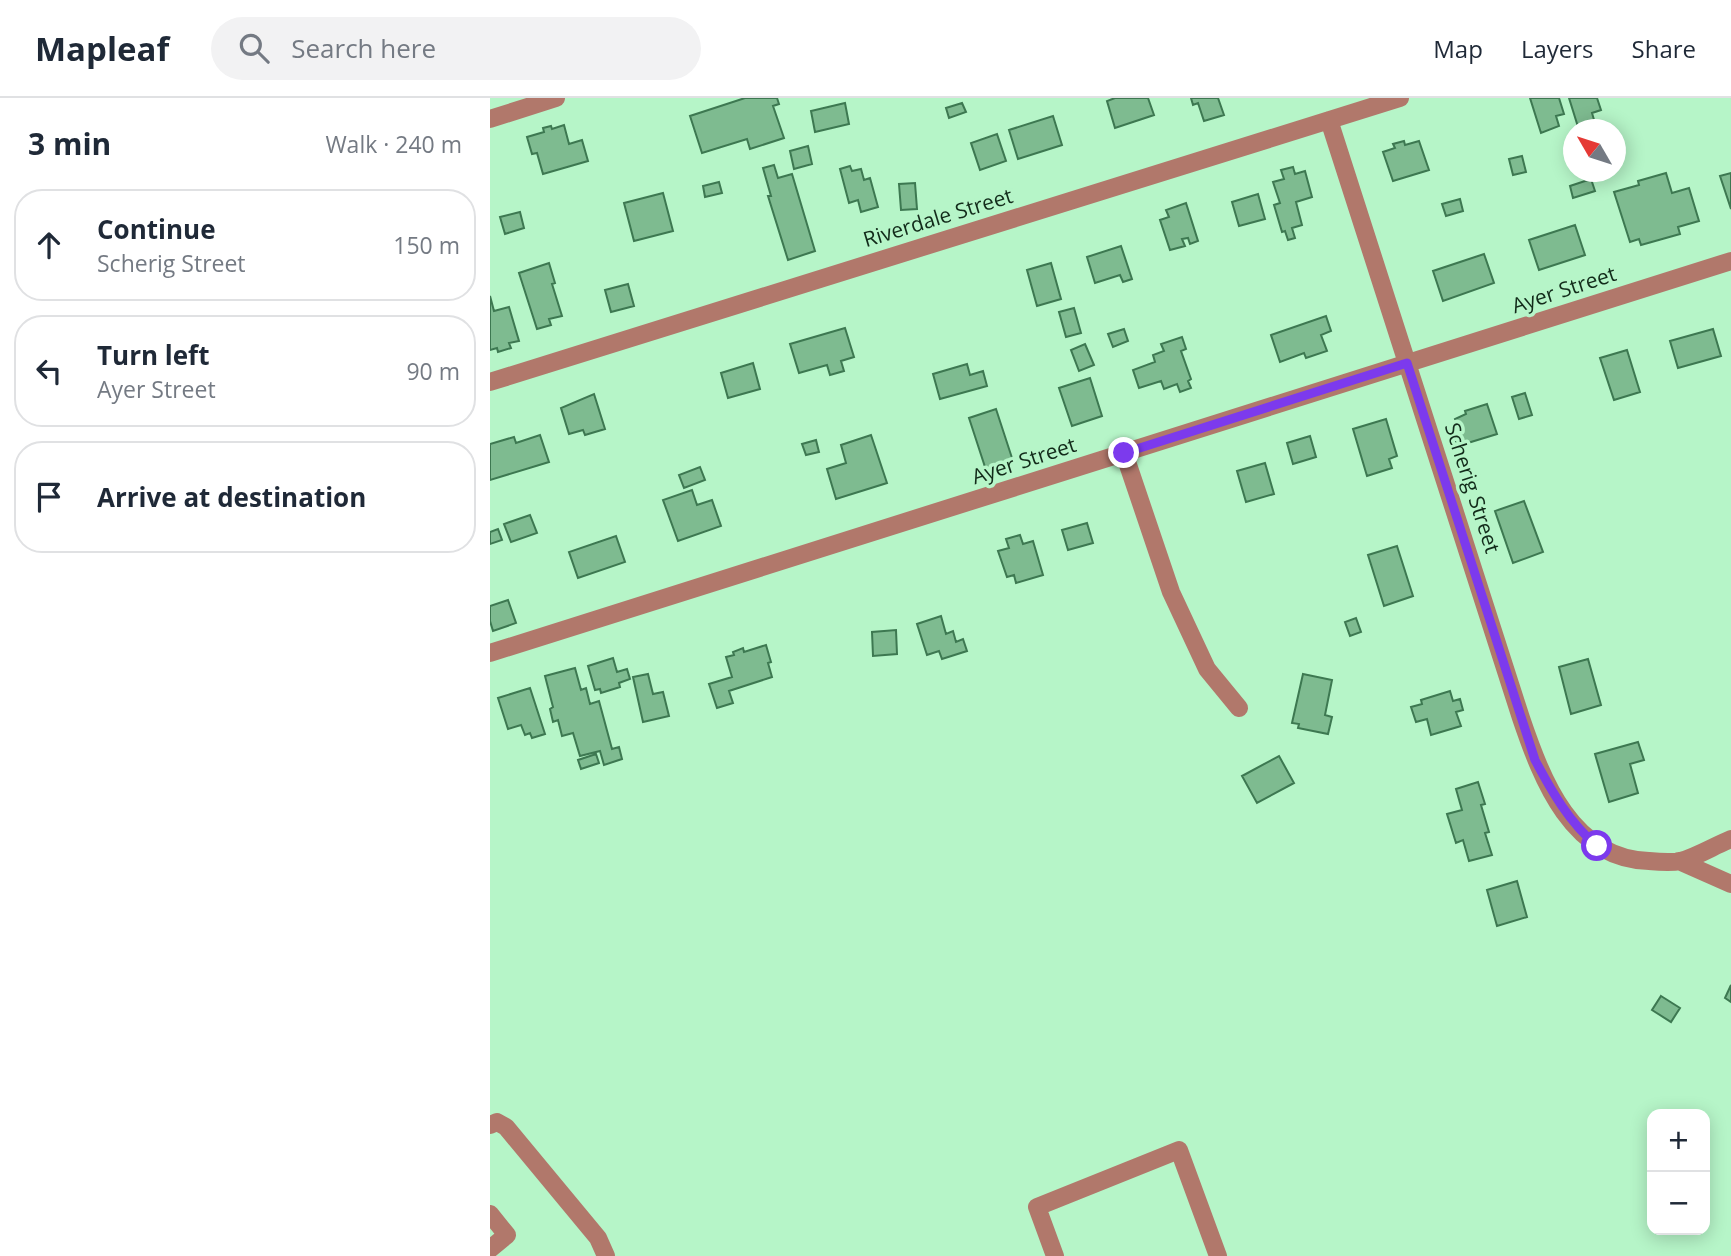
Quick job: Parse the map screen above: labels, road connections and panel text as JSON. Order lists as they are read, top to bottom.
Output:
{
  "streets": {
    "street": ["Riverdale Street", "Ayer Street", "Scherig Street"]
  },
  "crossings": [
    ["Riverdale Street", "Scherig Street"],
    ["Ayer Street", "Scherig Street"]
  ],
  "north": "top left",
  "page": {
    "header": "Mapleaf",
    "search": "Search here",
    "nav": ["Map", "Layers", "Share"],
    "heading": ["3 min", "Walk · 240 m"],
    "list": [
      ["Continue", "Scherig Street", "150 m"],
      ["Turn left", "Ayer Street", "90 m"],
      "Arrive at destination"
    ],
    "map_buttons": ["+", "−"]
  }
}
